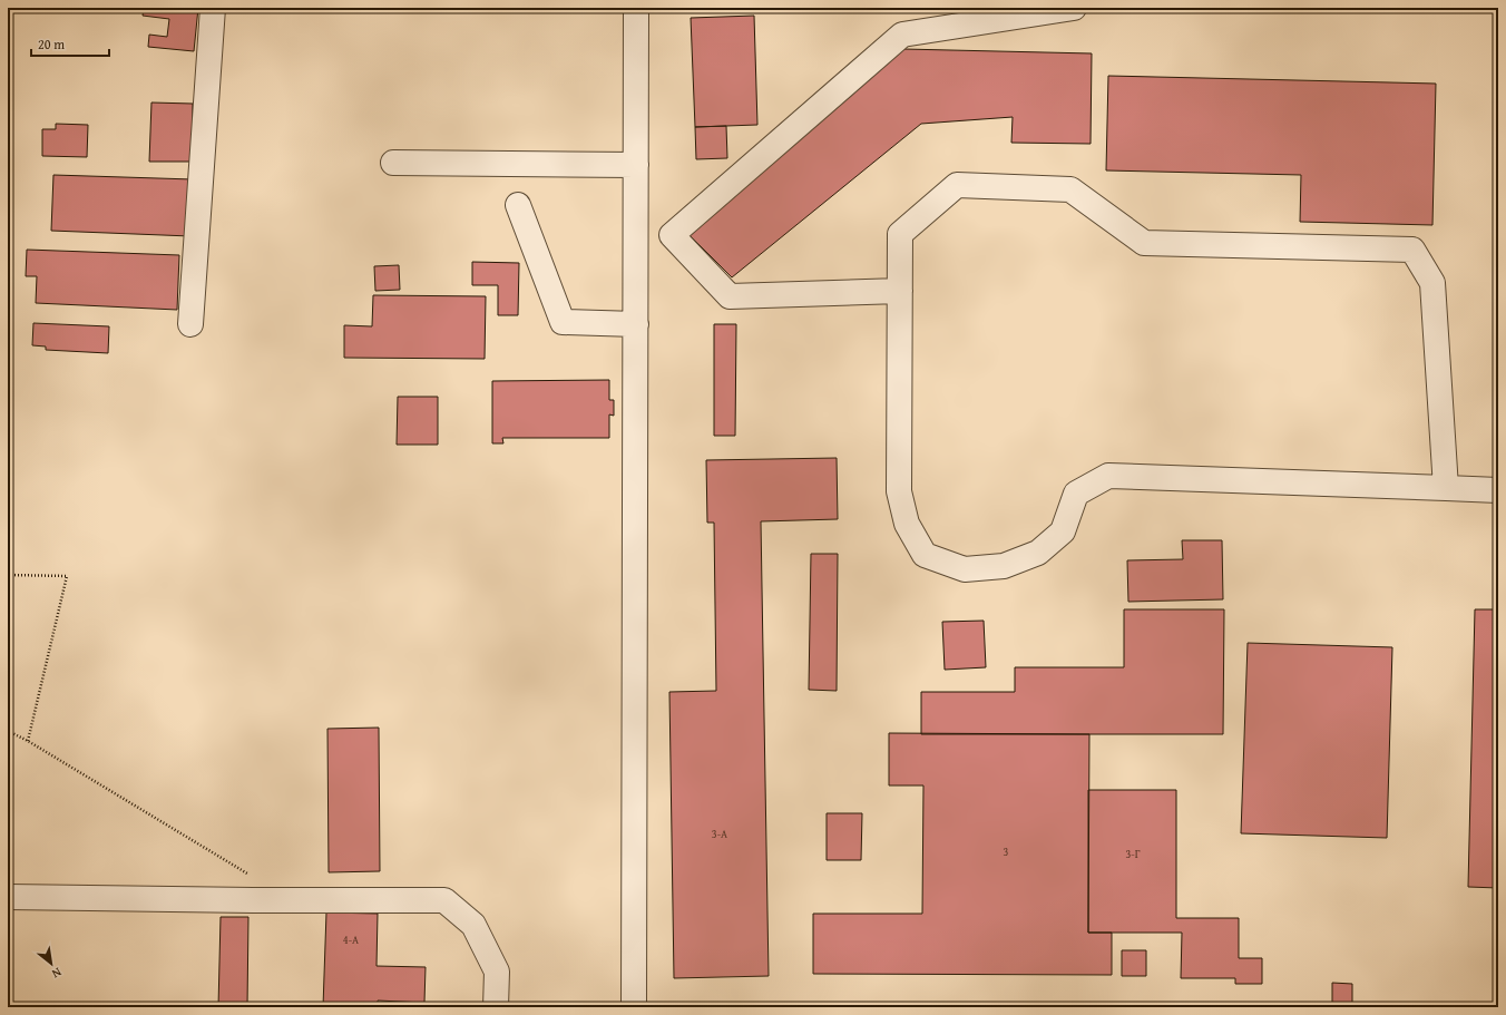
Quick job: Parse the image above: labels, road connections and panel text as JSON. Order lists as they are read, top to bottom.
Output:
{
  "house_numbers": [
    "3-А",
    "3",
    "3-Г",
    "4-А"
  ],
  "scale_bar": "20 m",
  "north": "bottom right"
}
